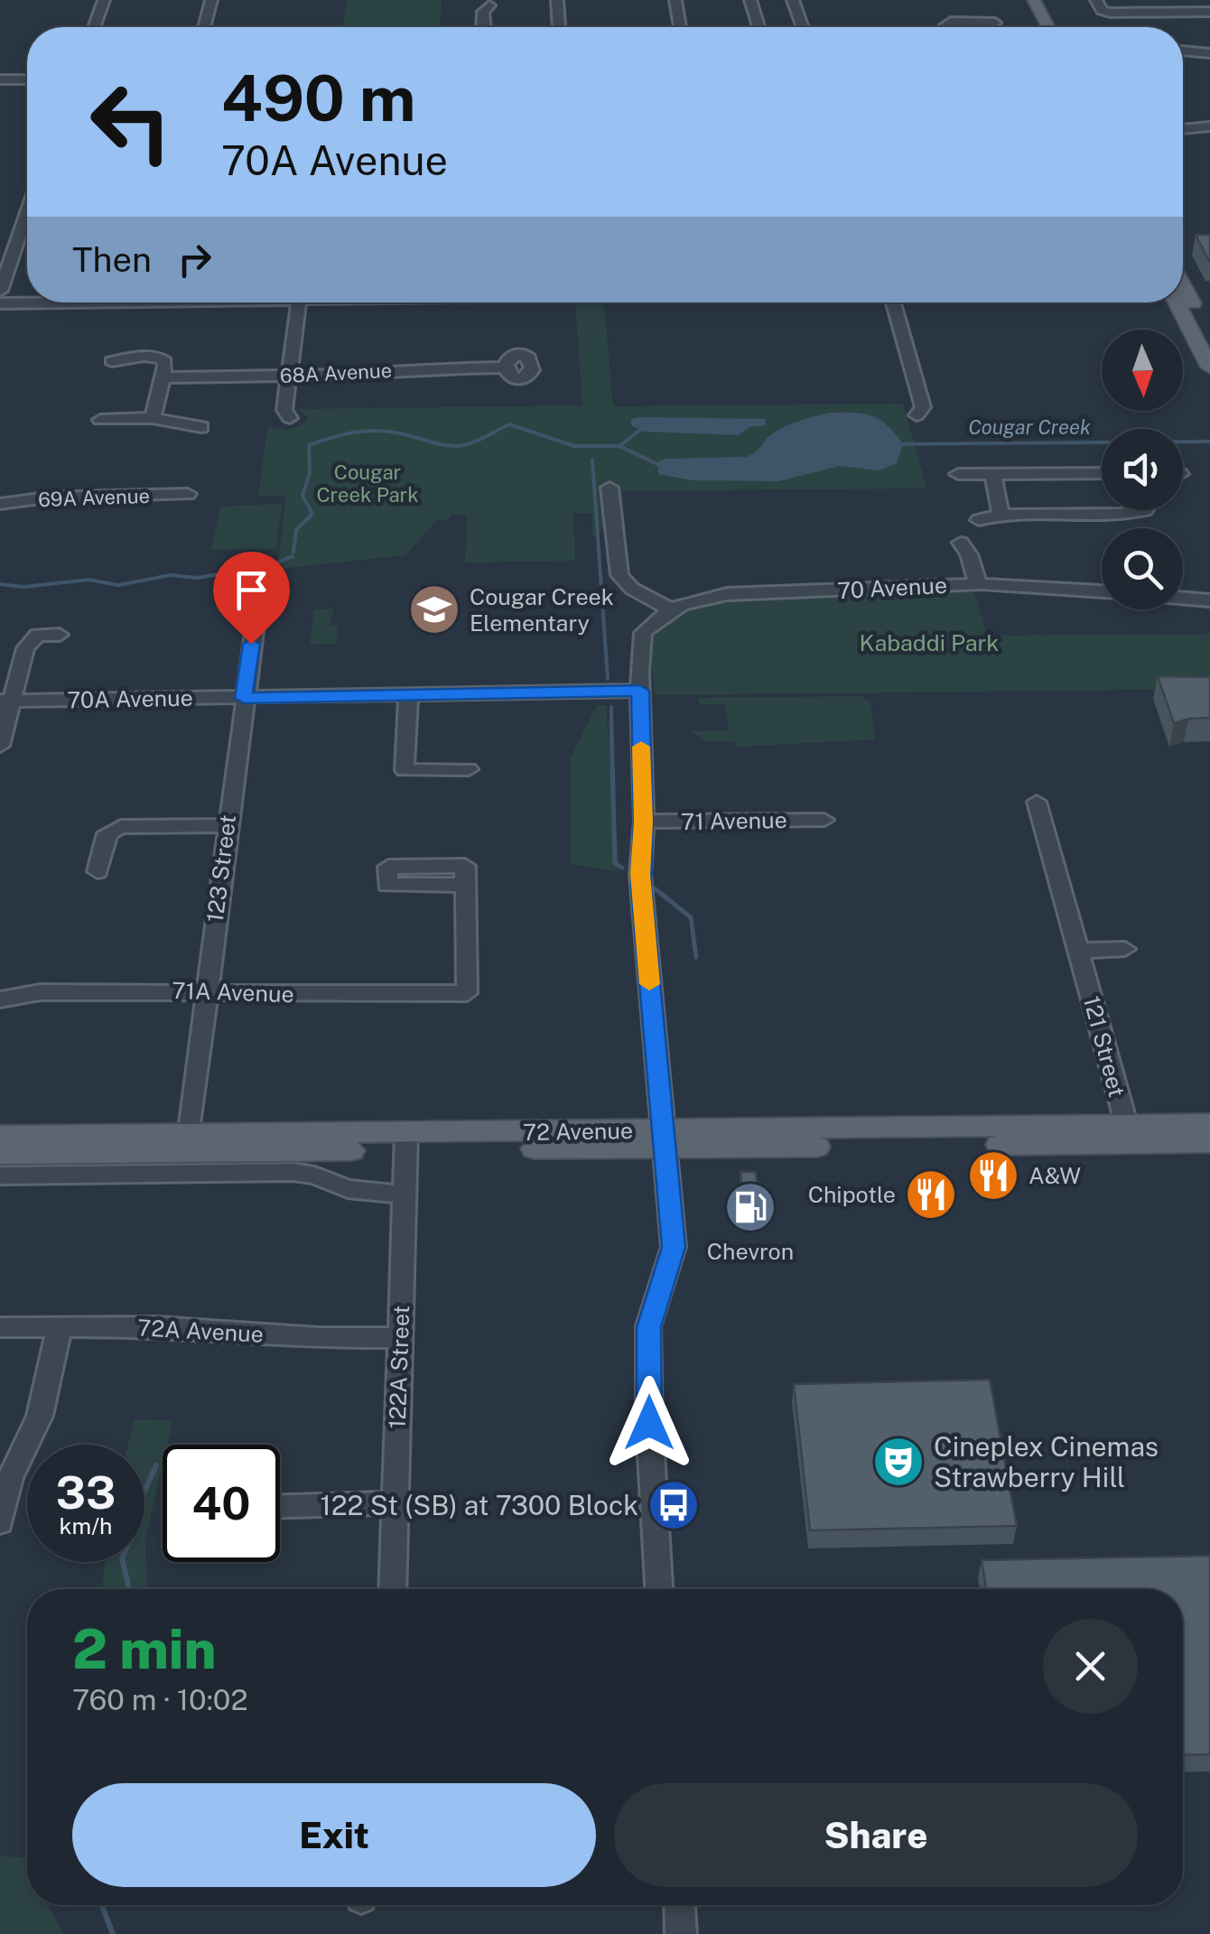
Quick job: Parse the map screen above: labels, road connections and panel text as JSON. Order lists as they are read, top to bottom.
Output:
{
  "streets": {
    "main road": ["72 Avenue"],
    "street": [
      "68A Avenue",
      "69A Avenue",
      "70 Avenue",
      "70A Avenue",
      "71 Avenue",
      "123 Street",
      "71A Avenue",
      "121 Street",
      "72A Avenue",
      "122A Street"
    ]
  },
  "crossings": [
    ["70A Avenue", "123 Street"],
    ["123 Street", "71A Avenue"],
    ["123 Street", "72 Avenue"],
    ["121 Street", "72 Avenue"],
    ["72 Avenue", "122A Street"],
    ["72A Avenue", "122A Street"]
  ],
  "water": ["Cougar Creek"],
  "parks": ["Cougar Creek Park", "Kabaddi Park"],
  "places": {
    "school or university": ["Cougar Creek Elementary"],
    "restaurant": ["A&W", "Chipotle"],
    "fuel station": ["Chevron"],
    "theatre": ["Cineplex Cinemas Strawberry Hill"],
    "bus stop": ["122 St (SB) at 7300 Block"]
  },
  "north": "bottom",
  "page": {
    "turn": ["490 m", "70A Avenue"],
    "then": "Then",
    "speed": "33 km/h",
    "limit": "40",
    "heading": ["2 min", "760 m · 10:02"],
    "buttons": ["Exit", "Share"]
  }
}
